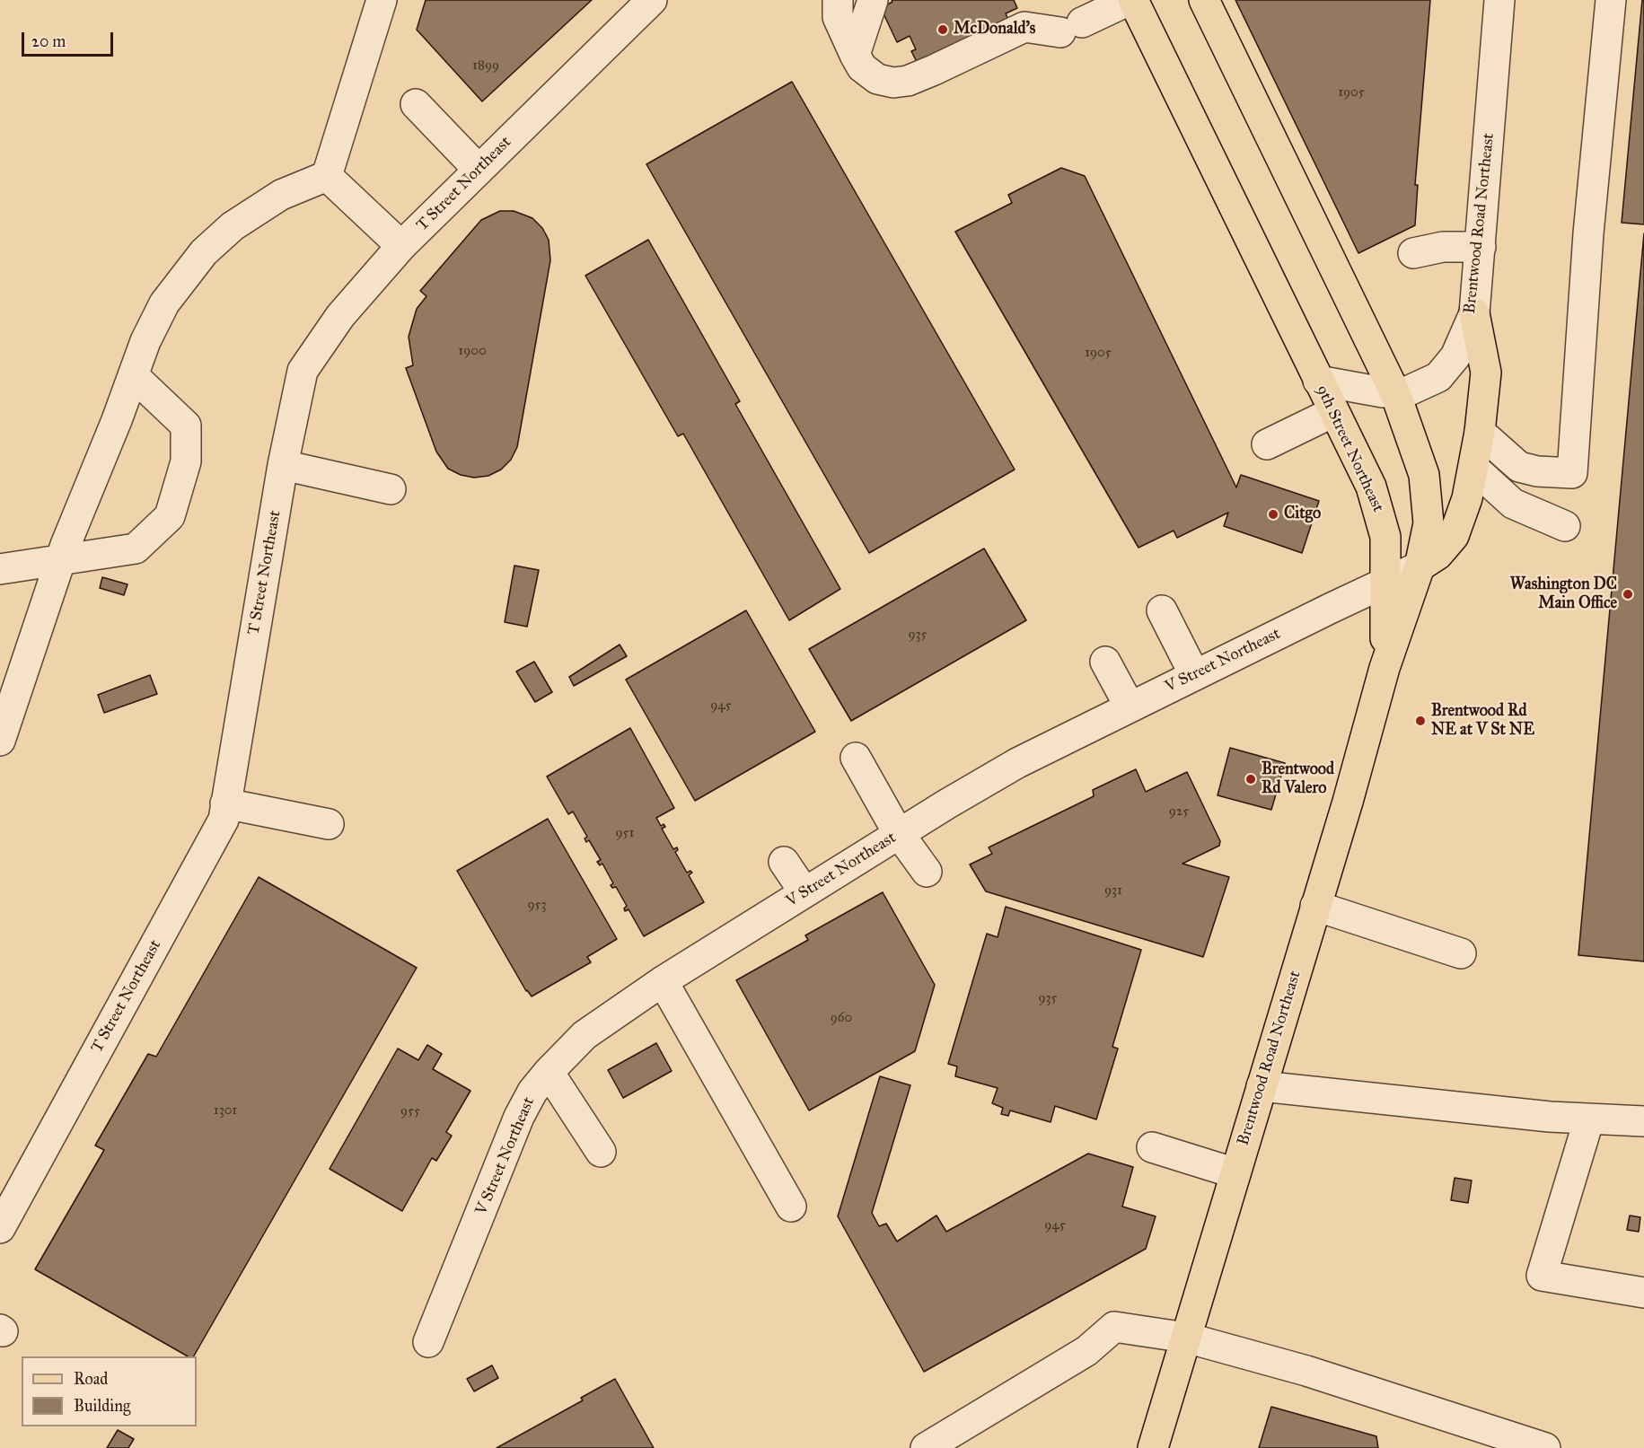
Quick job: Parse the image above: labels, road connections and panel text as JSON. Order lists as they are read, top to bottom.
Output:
{
  "streets": {
    "main road": ["Brentwood Road Northeast", "9th Street Northeast"],
    "street": ["T Street Northeast", "V Street Northeast"]
  },
  "crossings": [
    ["Brentwood Road Northeast", "9th Street Northeast"],
    ["9th Street Northeast", "V Street Northeast"]
  ],
  "places": [
    "McDonald's",
    "Citgo",
    "Washington DC Main Office",
    "Brentwood Rd NE at V St NE",
    "Brentwood Rd Valero"
  ],
  "house_numbers": [
    "1899",
    "1905",
    "1900",
    "1905",
    "935",
    "945",
    "925",
    "951",
    "931",
    "953",
    "935",
    "960",
    "1301",
    "955",
    "945"
  ],
  "legend": ["Road", "Building"],
  "scale_bar": "20 m"
}
